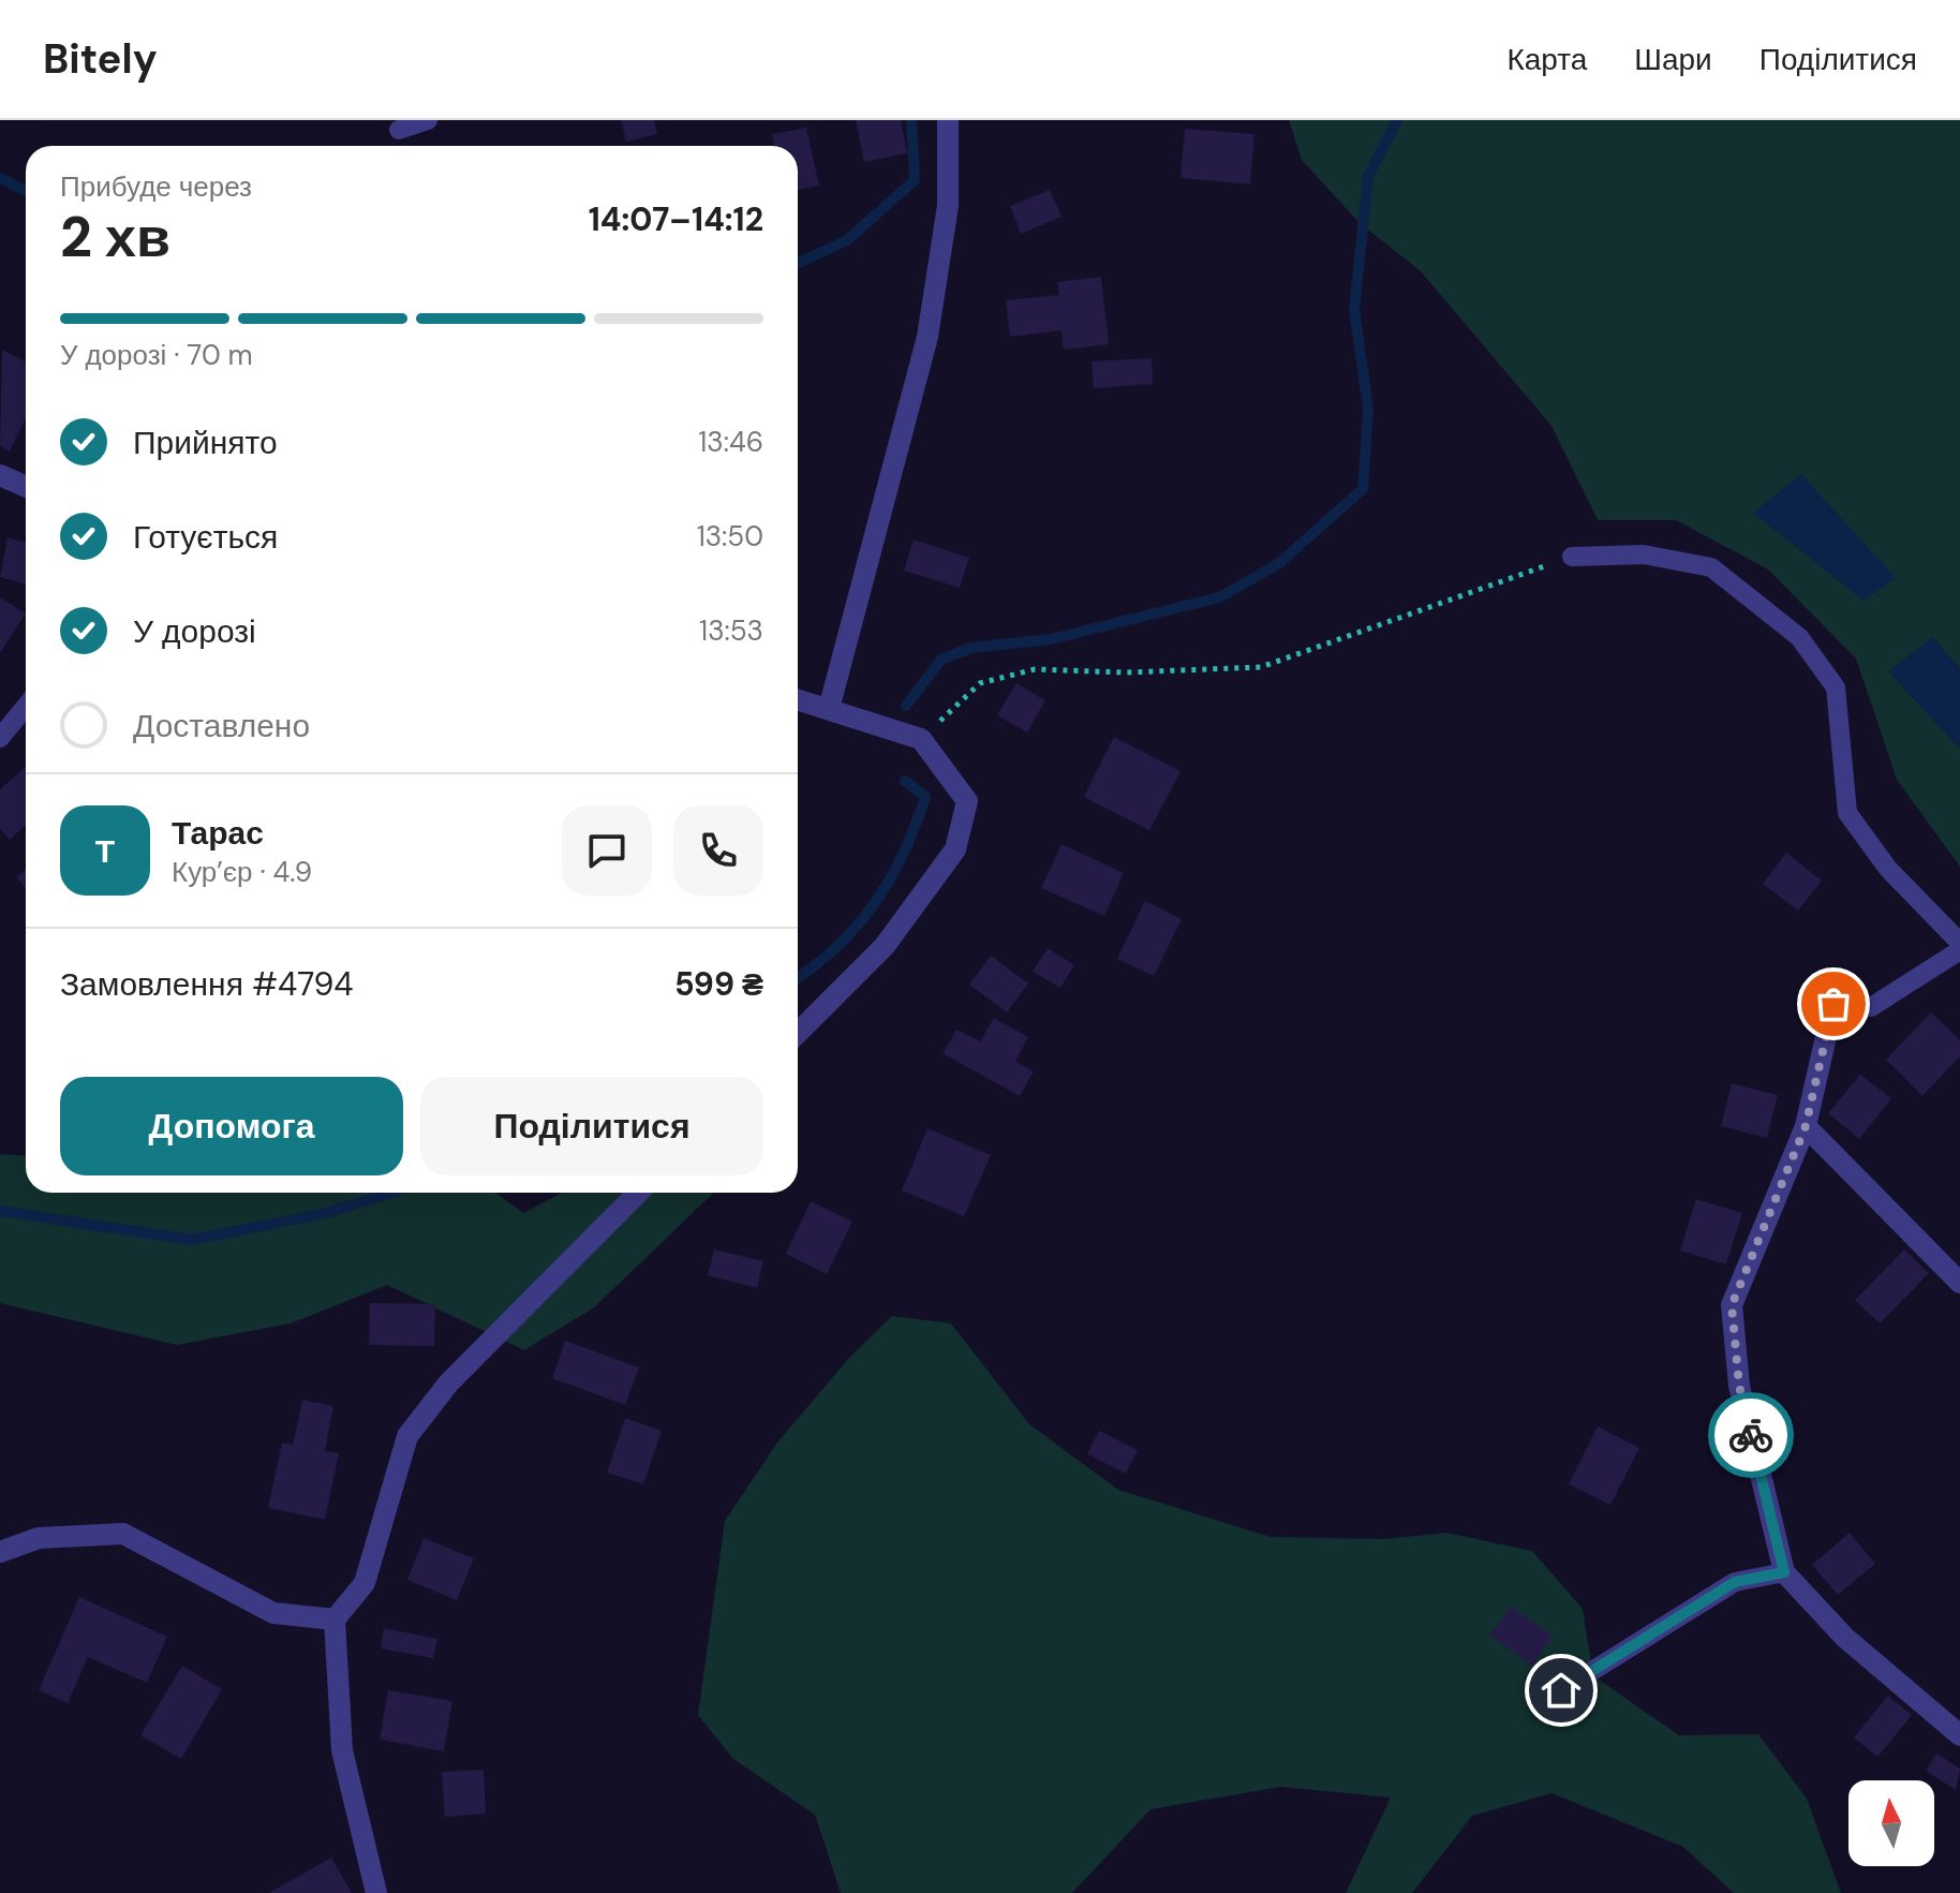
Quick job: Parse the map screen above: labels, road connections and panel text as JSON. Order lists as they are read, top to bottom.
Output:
{
  "north": "top",
  "page": {
    "header": "Bitely",
    "nav": ["Карта", "Шари", "Поділитися"],
    "heading": ["2 хв", "Прибуде через", "14:07–14:12"],
    "panel": [
      "Тарас",
      "Кур’єр · 4.9",
      "Замовлення #4794",
      "599 ₴"
    ],
    "bar": "У дорозі · 70 m",
    "list": [
      ["Прийнято", "13:46"],
      ["Готується", "13:50"],
      ["У дорозі", "13:53"],
      "Доставлено"
    ],
    "round": "Т",
    "buttons": ["Допомога", "Поділитися"]
  }
}
